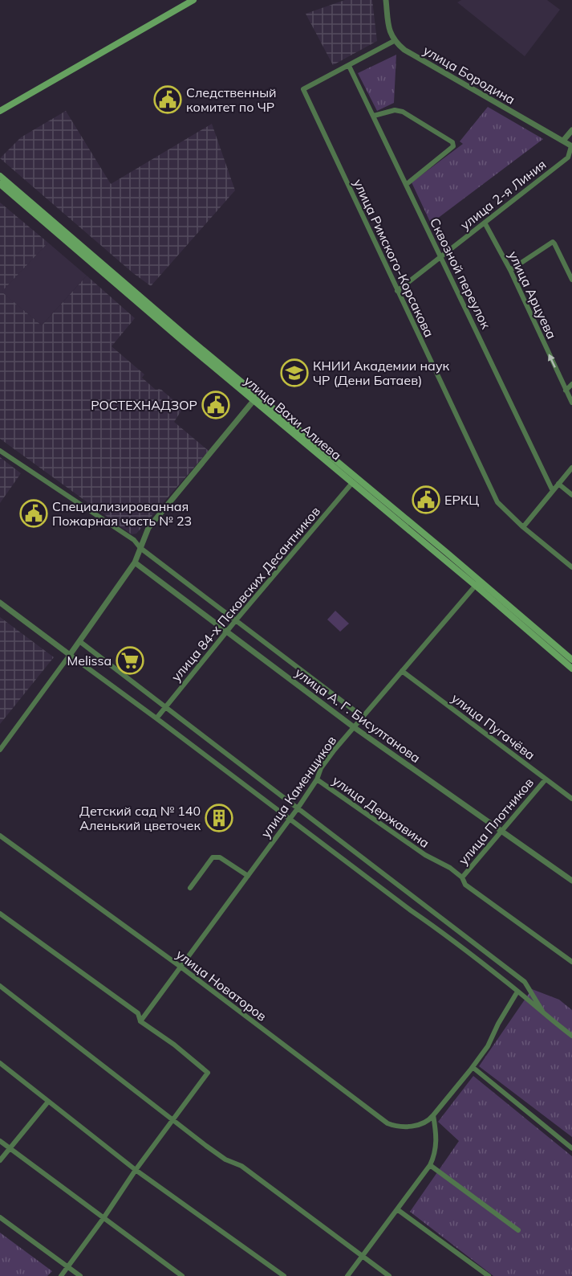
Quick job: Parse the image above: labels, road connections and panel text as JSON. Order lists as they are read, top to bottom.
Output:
{
  "streets": {
    "main road": ["улица Вахи Алиева"],
    "street": [
      "улица Бородина",
      "улица 2-я Линия",
      "улица Римского-Корсакова",
      "Сквозной переулок",
      "улица Арцуева",
      "улица 84-х Псковских Десантников",
      "улица А. Г. Бисултанова",
      "улица Пугачёва",
      "улица Каменщиков",
      "улица Державина",
      "улица Плотников",
      "улица Новаторов"
    ]
  },
  "crossings": [
    ["улица Бородина", "улица 2-я Линия"],
    ["улица 2-я Линия", "улица Римского-Корсакова"],
    ["улица 2-я Линия", "Сквозной переулок"],
    ["улица 2-я Линия", "улица Арцуева"],
    ["улица Римского-Корсакова", "Сквозной переулок"],
    ["улица Вахи Алиева", "улица 84-х Псковских Десантников"],
    ["улица Вахи Алиева", "улица Каменщиков"],
    ["улица 84-х Псковских Десантников", "улица А. Г. Бисултанова"],
    ["улица А. Г. Бисултанова", "улица Каменщиков"],
    ["улица А. Г. Бисултанова", "улица Плотников"],
    ["улица Пугачёва", "улица Каменщиков"],
    ["улица Пугачёва", "улица Плотников"],
    ["улица Каменщиков", "улица Державина"],
    ["улица Каменщиков", "улица Новаторов"],
    ["улица Державина", "улица Плотников"]
  ],
  "one_way": ["улица Арцуева"],
  "places": {
    "public building": [
      "Следственный комитет по ЧР",
      "РОСТЕХНАДЗОР",
      "ЕРКЦ",
      "Специализированная Пожарная часть № 23"
    ],
    "school or university": ["КНИИ Академии наук ЧР (Дени Батаев)"],
    "supermarket": ["Melissa"],
    "building": ["Детский сад № 140 Аленький цветочек"]
  }
}
